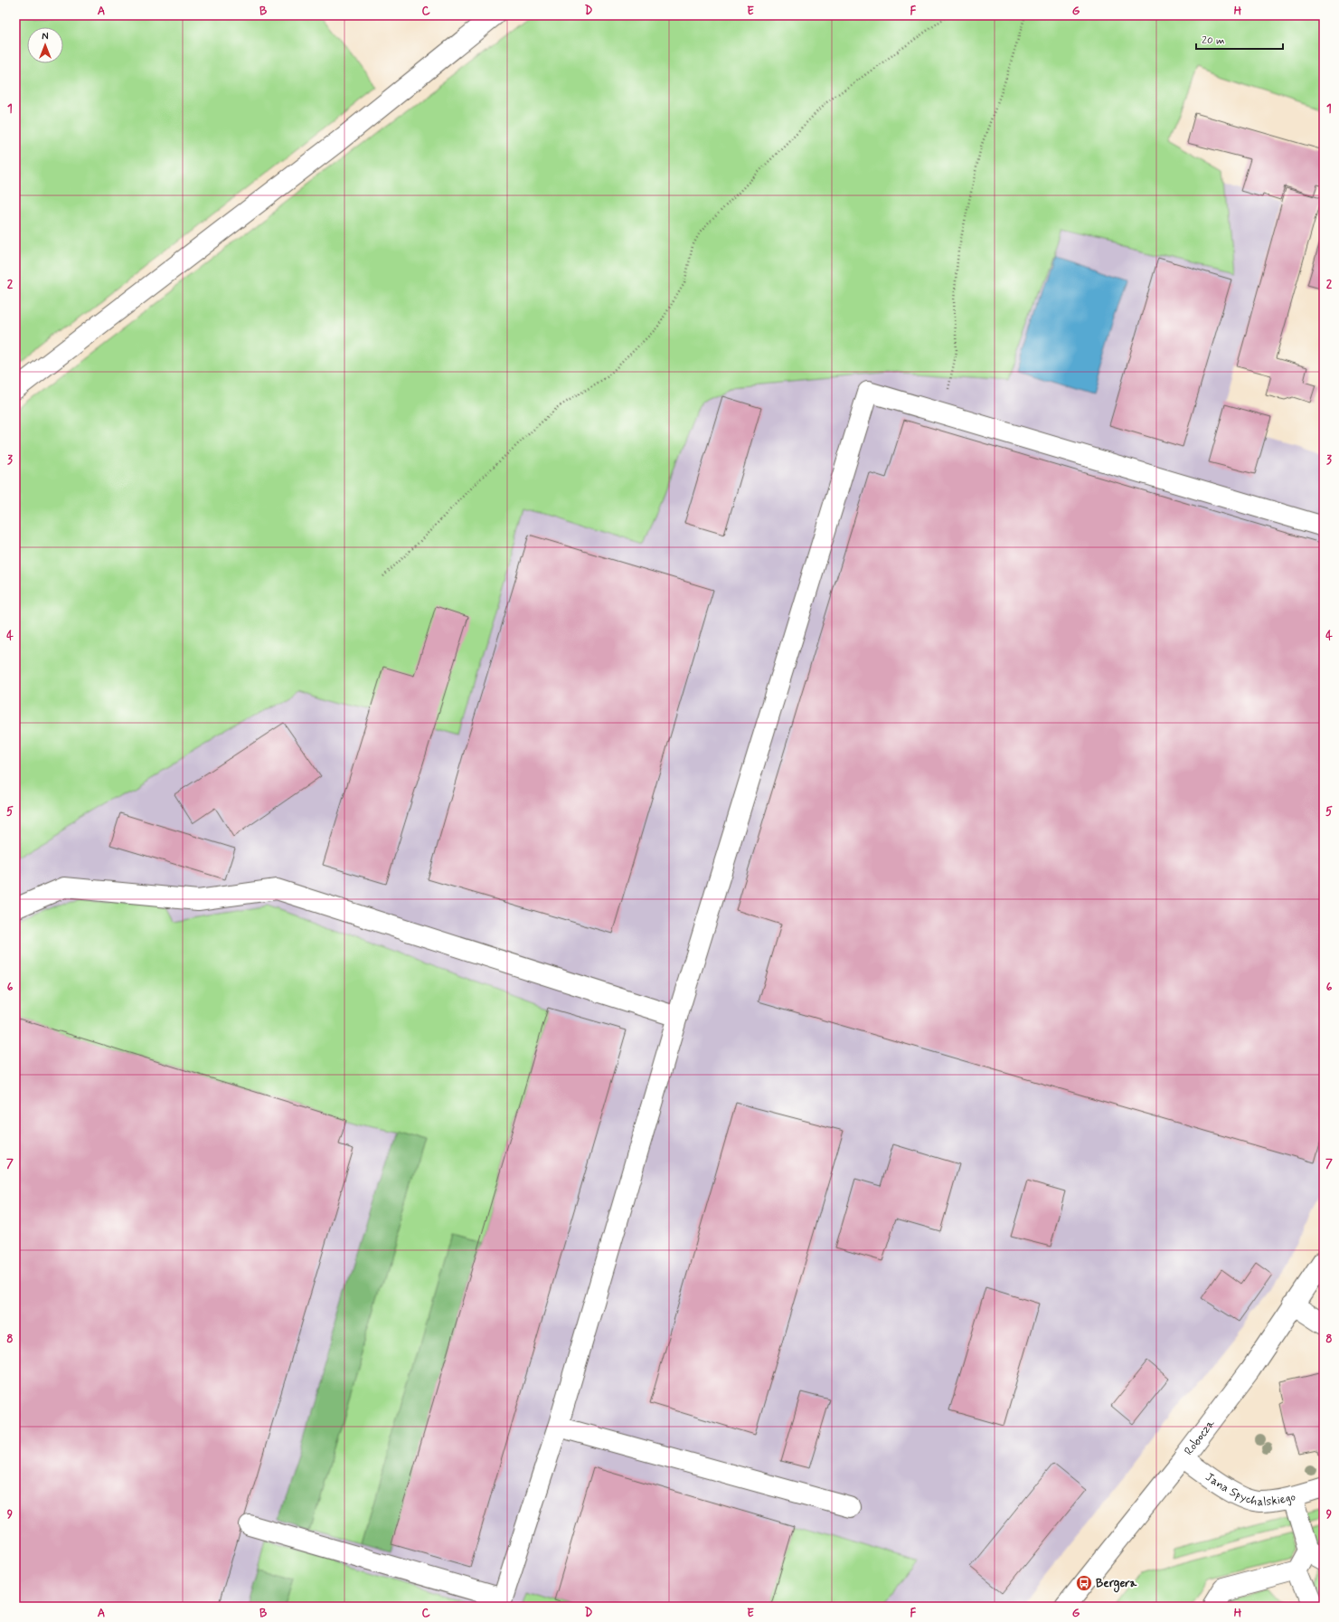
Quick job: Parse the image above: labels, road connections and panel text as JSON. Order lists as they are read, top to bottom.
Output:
{
  "streets": {
    "street": ["Robocza", "Jana Spychalskiego"]
  },
  "crossings": [
    ["Robocza", "Jana Spychalskiego"]
  ],
  "places": {
    "bus stop": ["Bergera"]
  },
  "scale_bar": "20 m",
  "north": "top",
  "grid": {
    "columns": [
      "A",
      "B",
      "C",
      "D",
      "E",
      "F",
      "G",
      "H"
    ],
    "rows": [
      "1",
      "2",
      "3",
      "4",
      "5",
      "6",
      "7",
      "8",
      "9"
    ]
  }
}
